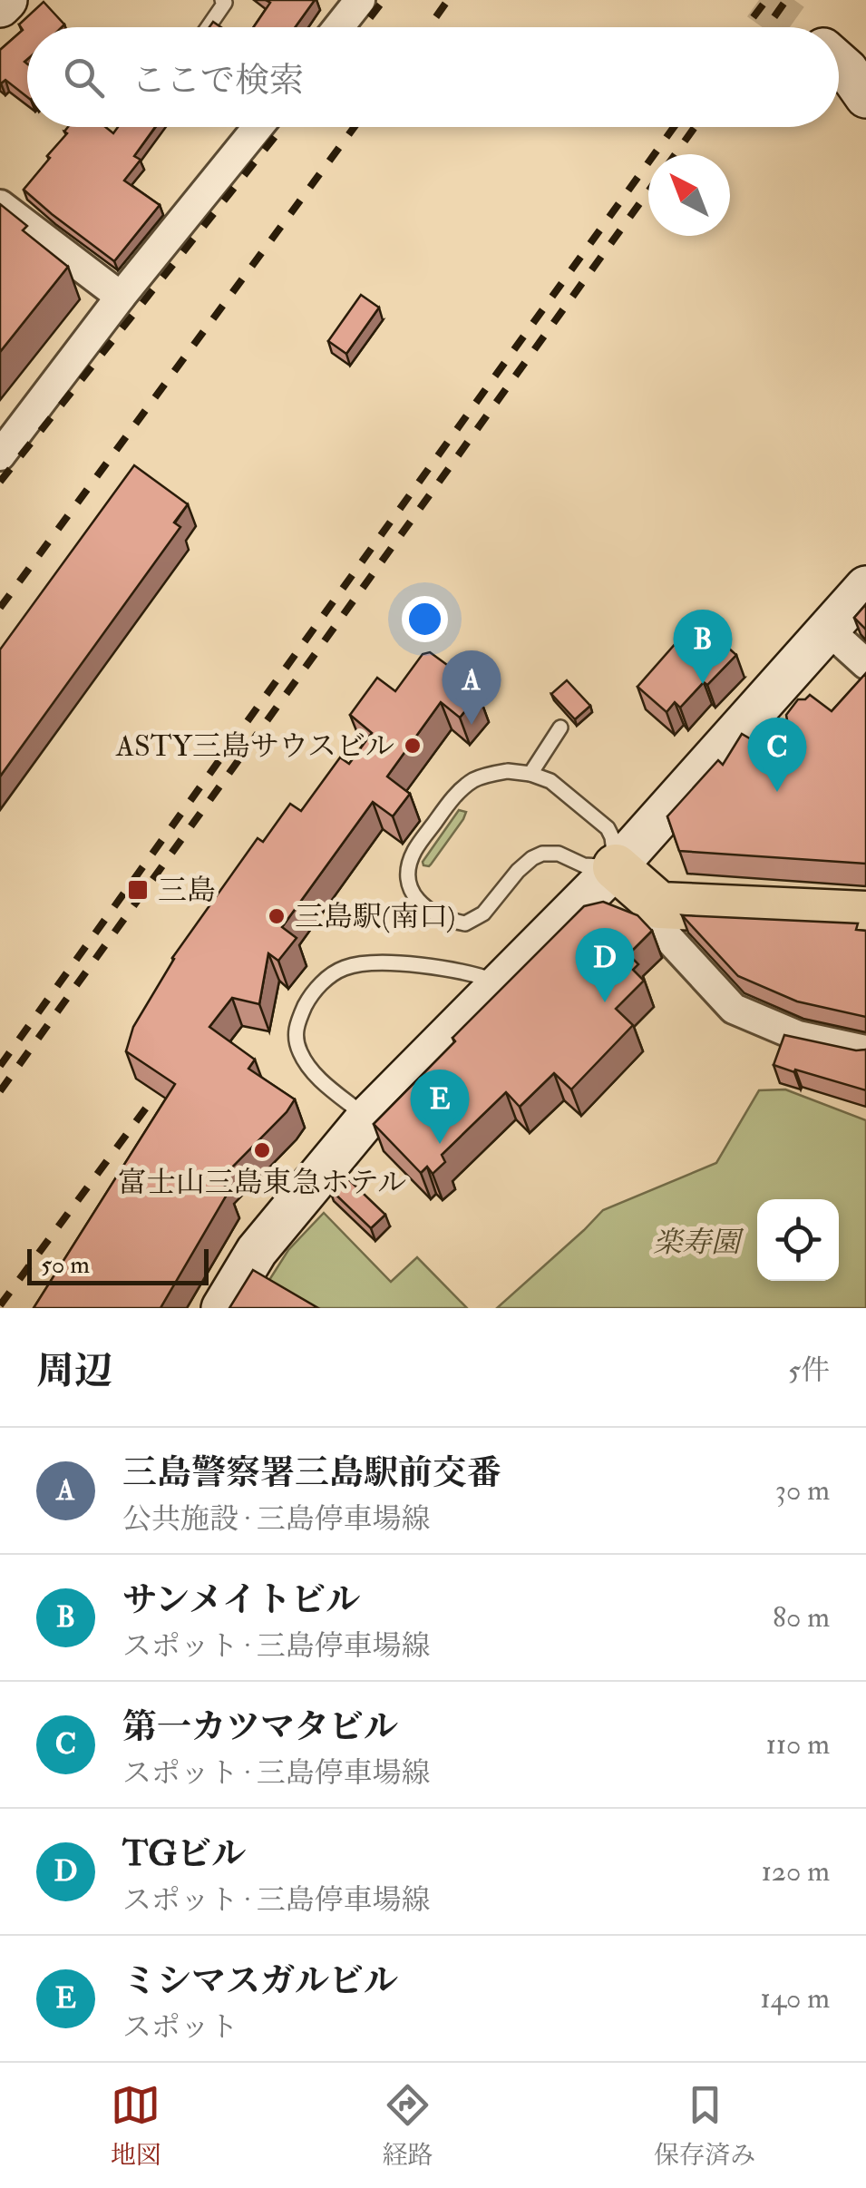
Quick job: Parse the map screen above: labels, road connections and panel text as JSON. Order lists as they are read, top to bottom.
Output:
{
  "parks": ["楽寿園"],
  "places": {
    "other": ["ASTY三島サウスビル", "三島駅(南口)", "富士山三島東急ホテル"],
    "transit": ["三島"]
  },
  "scale_bar": "50 m",
  "north": "top left",
  "page": {
    "search": "ここで検索",
    "pins": [
      "B",
      "A",
      "C",
      "D",
      "E"
    ],
    "scale": "50 m",
    "heading": ["周辺", "5件"],
    "list": [
      {
        "mark": "A",
        "name": "三島警察署三島駅前交番",
        "note": "公共施設 · 三島停車場線",
        "value": "30 m"
      },
      {
        "mark": "B",
        "name": "サンメイトビル",
        "note": "スポット · 三島停車場線",
        "value": "80 m"
      },
      {
        "mark": "C",
        "name": "第一カツマタビル",
        "note": "スポット · 三島停車場線",
        "value": "110 m"
      },
      {
        "mark": "D",
        "name": "TGビル",
        "note": "スポット · 三島停車場線",
        "value": "120 m"
      },
      {
        "mark": "E",
        "name": "ミシマスガルビル",
        "note": "スポット",
        "value": "140 m"
      }
    ],
    "nav": ["地図", "経路", "保存済み"]
  }
}
